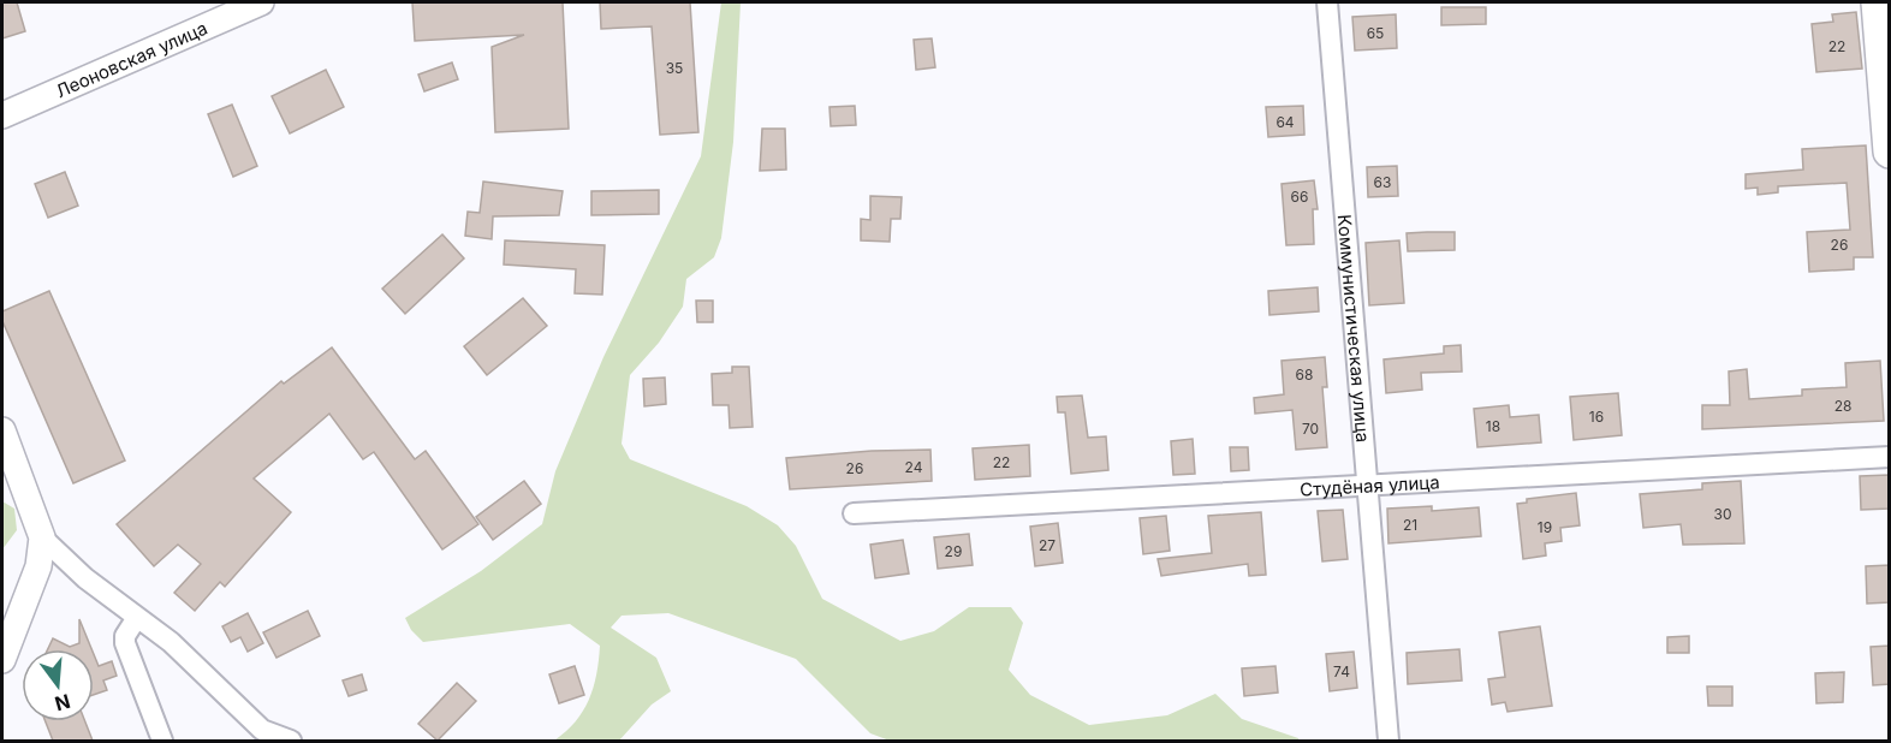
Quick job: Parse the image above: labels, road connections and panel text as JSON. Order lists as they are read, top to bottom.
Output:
{
  "streets": {
    "street": ["Леоновская улица", "Коммунистическая улица", "Студёная улица"]
  },
  "crossings": [
    ["Коммунистическая улица", "Студёная улица"]
  ],
  "house_numbers": [
    "65",
    "22",
    "35",
    "64",
    "63",
    "66",
    "26",
    "68",
    "28",
    "16",
    "18",
    "70",
    "22",
    "24",
    "26",
    "30",
    "21",
    "19",
    "27",
    "29",
    "74"
  ],
  "north": "bottom"
}
